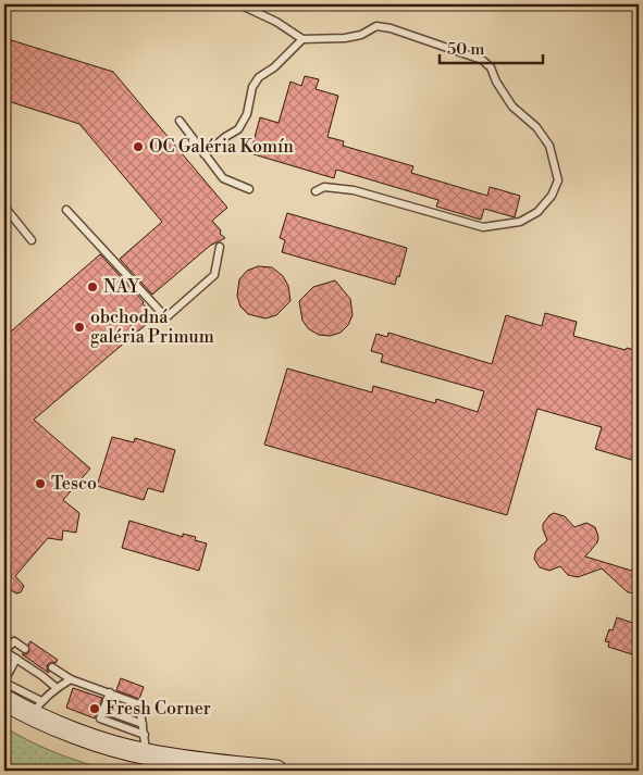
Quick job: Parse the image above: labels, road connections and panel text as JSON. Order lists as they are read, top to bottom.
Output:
{
  "places": [
    "OC Galéria Komín",
    "NAY",
    "obchodná galéria Primum",
    "Tesco",
    "Fresh Corner"
  ],
  "scale_bar": "50 m"
}
